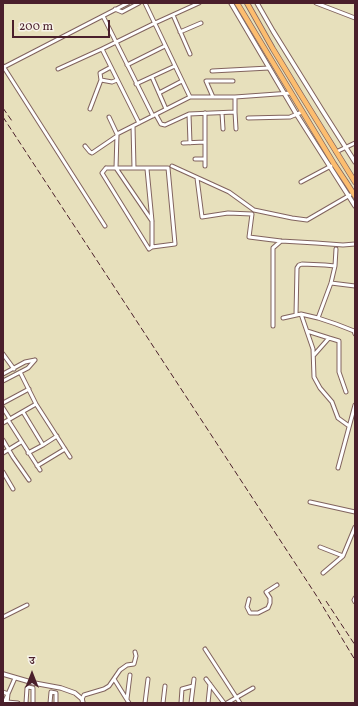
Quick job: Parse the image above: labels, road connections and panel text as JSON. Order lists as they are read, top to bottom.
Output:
{
  "scale_bar": "200 m",
  "north": "top"
}
